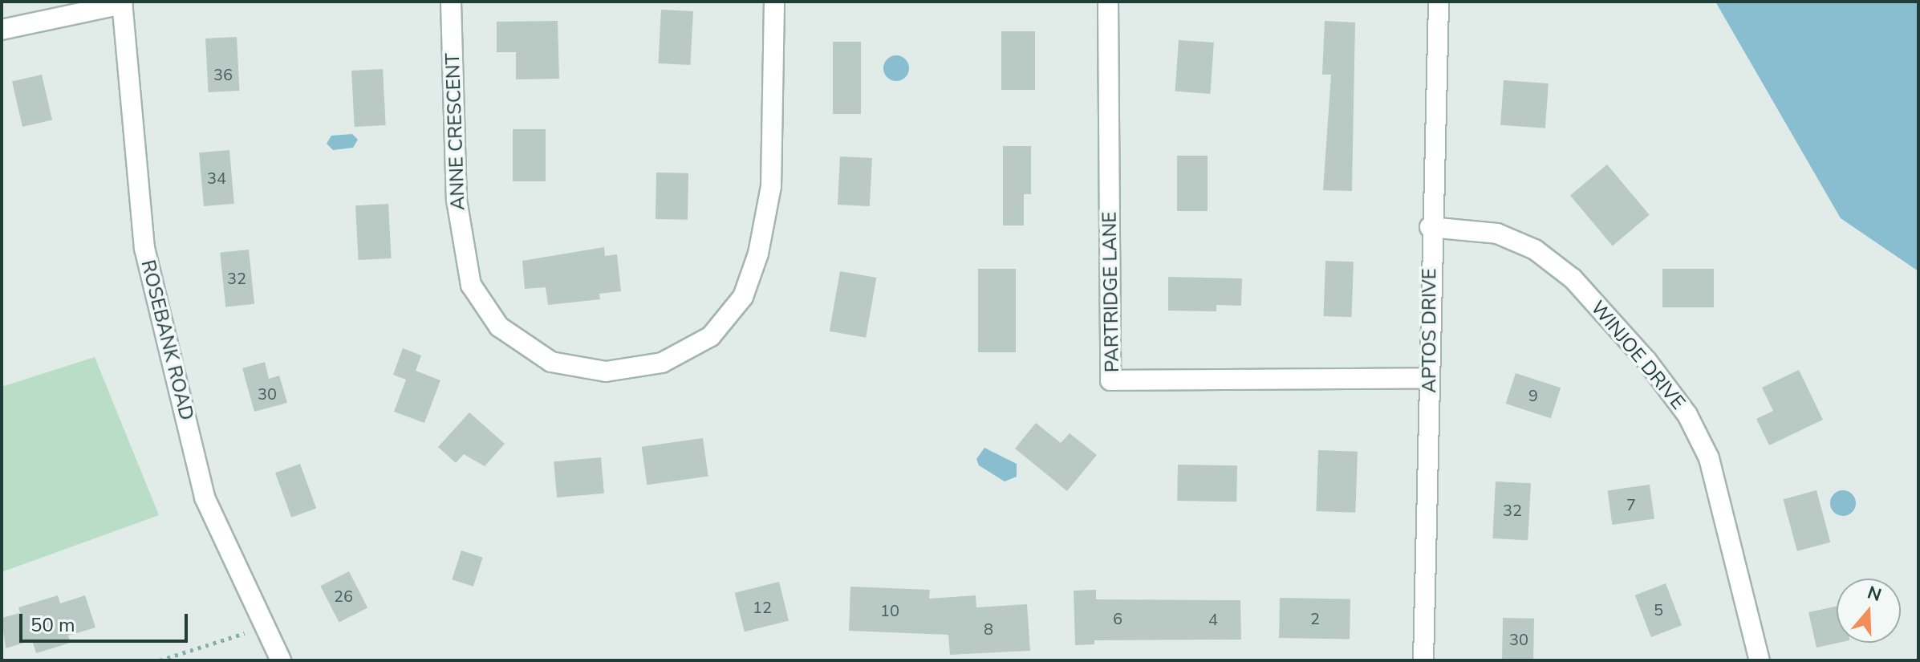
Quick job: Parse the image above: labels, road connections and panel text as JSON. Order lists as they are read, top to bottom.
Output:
{
  "streets": {
    "street": [
      "ANNE CRESCENT",
      "PARTRIDGE LANE",
      "APTOS DRIVE",
      "ROSEBANK ROAD",
      "WINJOE DRIVE"
    ]
  },
  "crossings": [
    ["PARTRIDGE LANE", "APTOS DRIVE"],
    ["APTOS DRIVE", "WINJOE DRIVE"]
  ],
  "house_numbers": [
    "36",
    "34",
    "32",
    "30",
    "9",
    "7",
    "32",
    "26",
    "12",
    "5",
    "10",
    "6",
    "2",
    "4",
    "8",
    "30"
  ],
  "scale_bar": "50 m",
  "north": "top"
}
